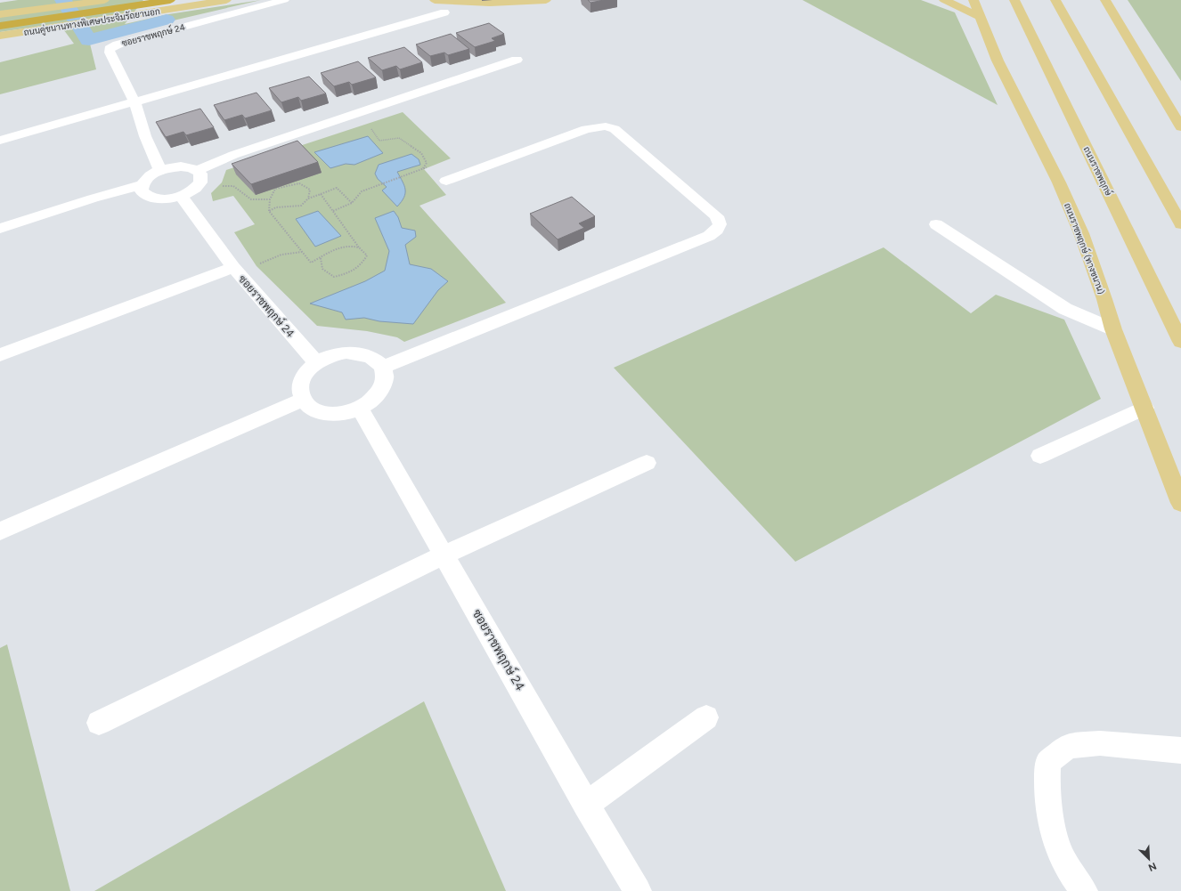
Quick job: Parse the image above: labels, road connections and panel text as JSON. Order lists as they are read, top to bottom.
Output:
{
  "streets": {
    "main road": ["ถนนคู่ขนานทางพิเศษประจิมรัถยานอก", "ถนนราชพฤกษ์", "ถนนราชพฤกษ์ (ทางขนาน)"],
    "street": ["ซอยราชพฤกษ์ 24"]
  },
  "north": "bottom right"
}
